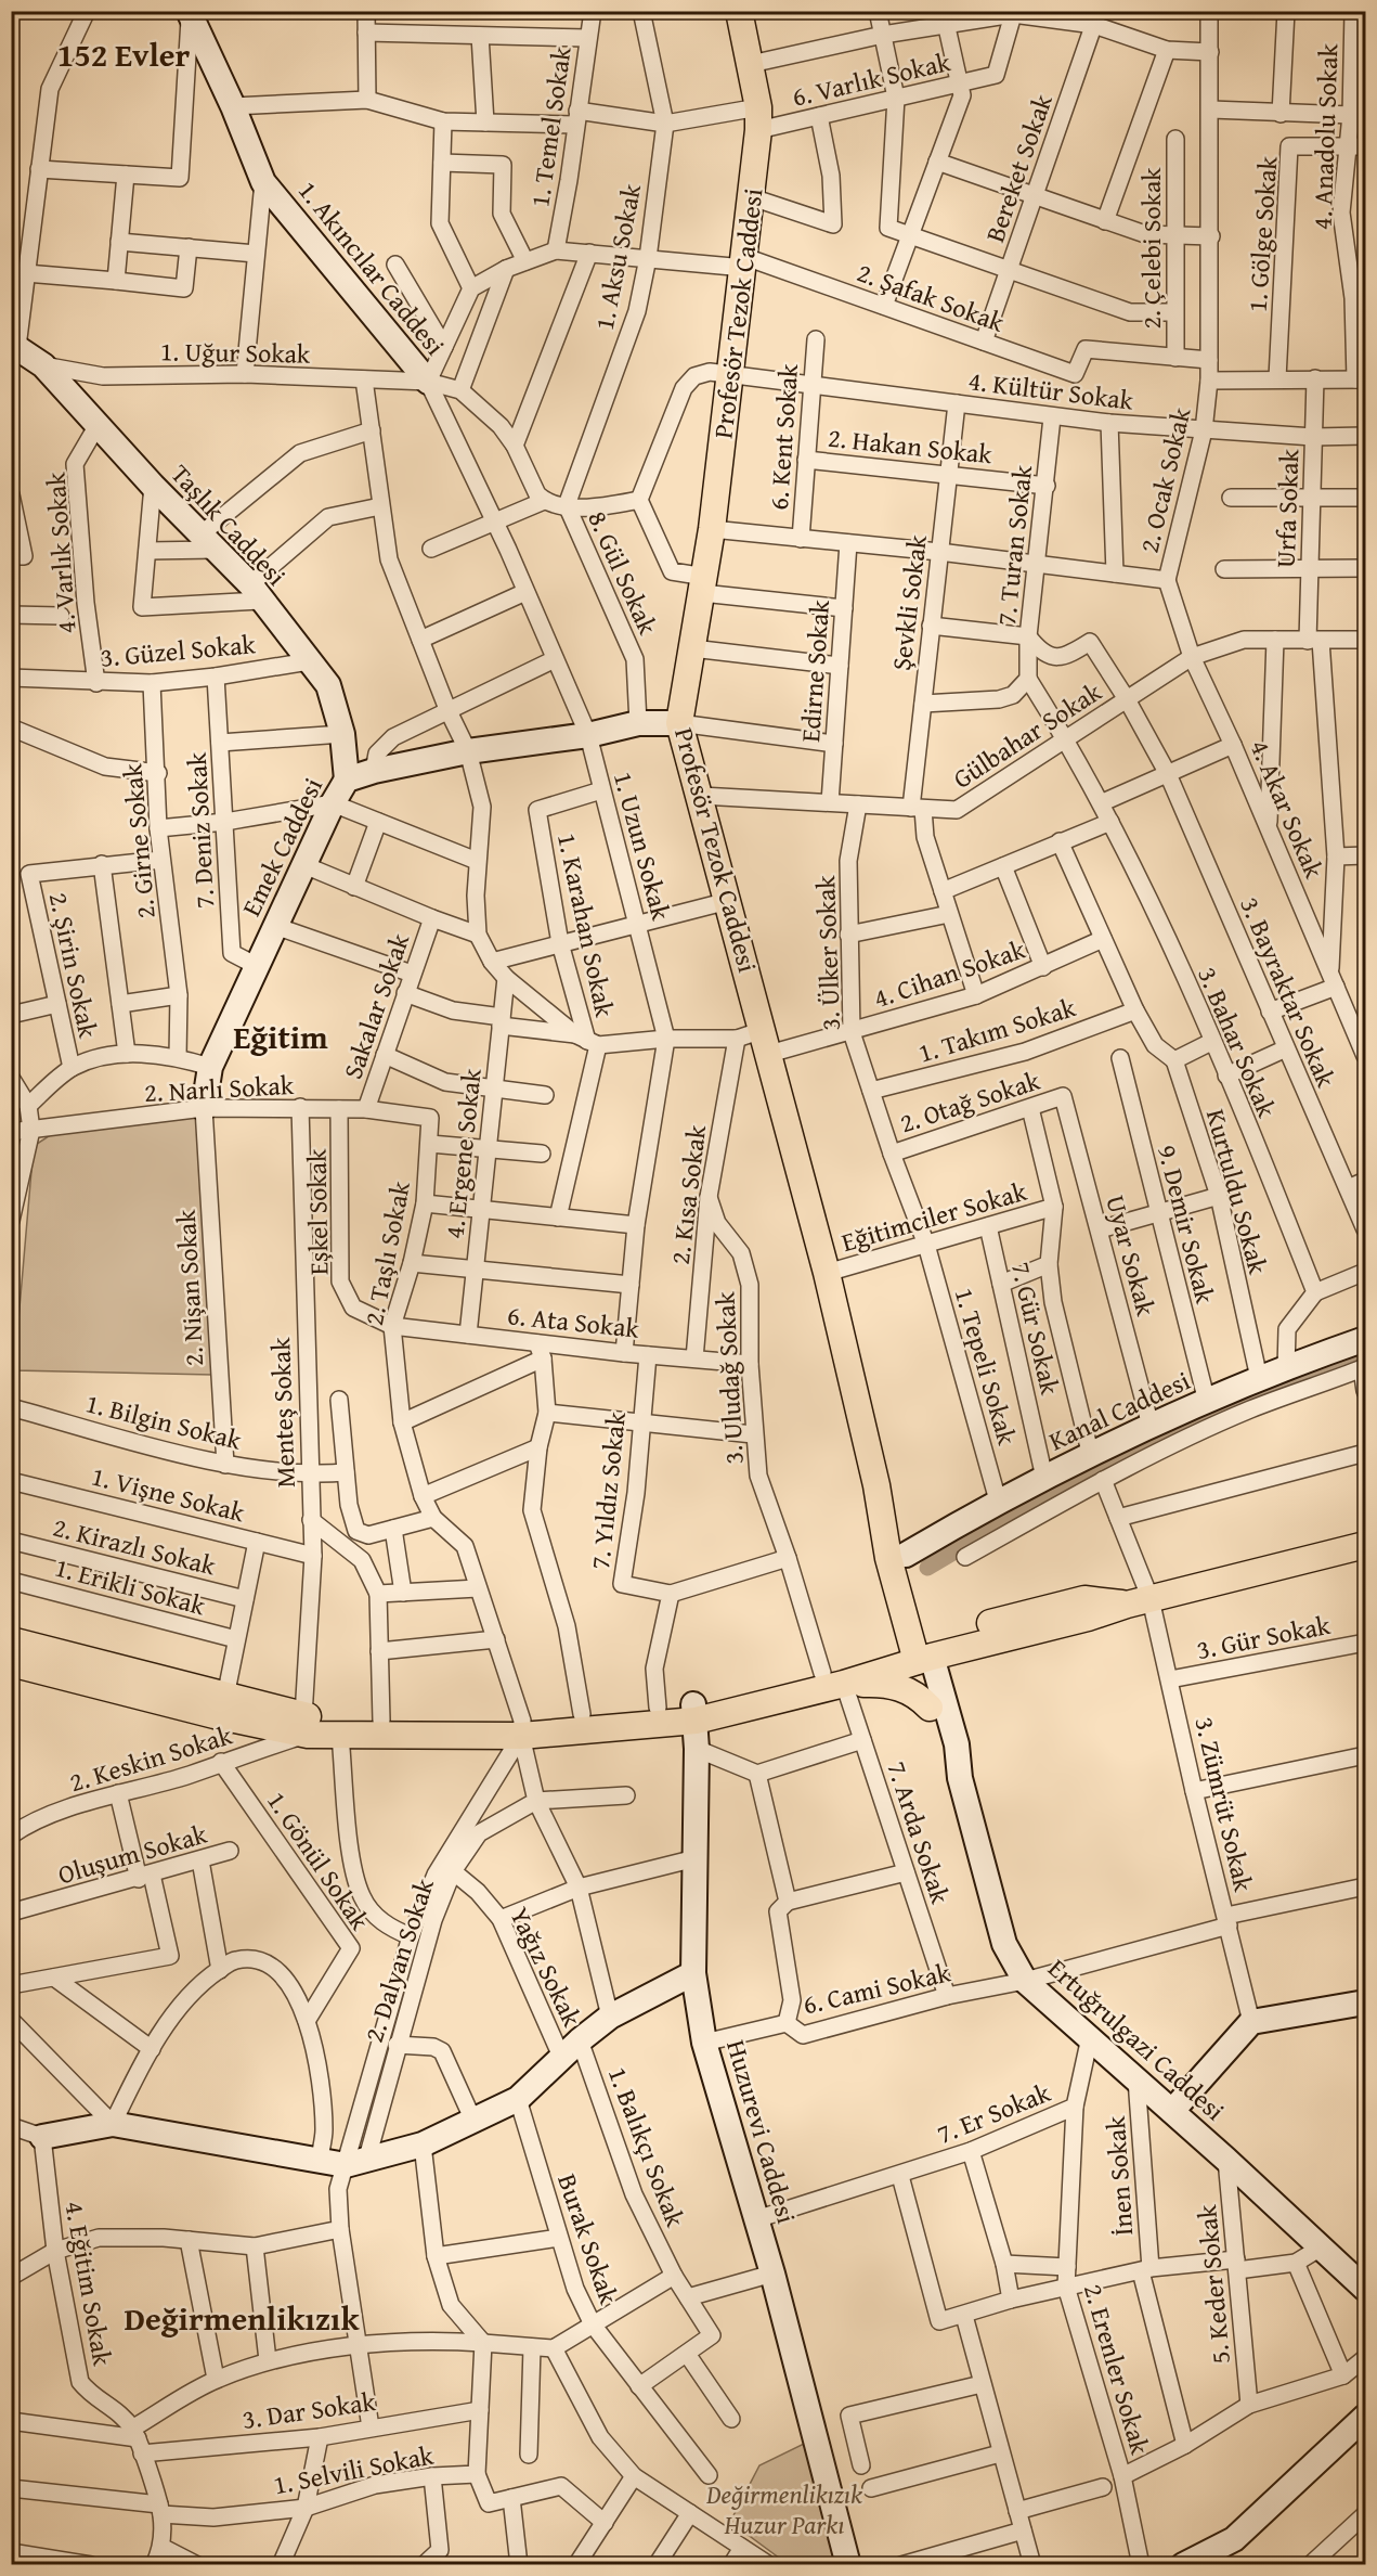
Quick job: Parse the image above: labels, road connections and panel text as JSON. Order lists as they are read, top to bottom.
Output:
{
  "streets": {
    "main road": ["Profesör Tezok Caddesi"],
    "street": [
      "6. Varlık Sokak",
      "1. Temel Sokak",
      "4. Anadolu Sokak",
      "Bereket Sokak",
      "1. Gölge Sokak",
      "2. Çelebi Sokak",
      "1. Aksu Sokak",
      "1. Akıncılar Caddesi",
      "2. Şafak Sokak",
      "1. Uğur Sokak",
      "4. Kültür Sokak",
      "6. Kent Sokak",
      "2. Hakan Sokak",
      "2. Ocak Sokak",
      "Urfa Sokak",
      "Taşlık Caddesi",
      "7. Turan Sokak",
      "4. Varlık Sokak",
      "8. Gül Sokak",
      "Şevkli Sokak",
      "3. Güzel Sokak",
      "Edirne Sokak",
      "Gülbahar Sokak",
      "4. Akar Sokak",
      "7. Deniz Sokak",
      "2. Girne Sokak",
      "1. Uzun Sokak",
      "Emek Caddesi",
      "1. Karahan Sokak",
      "3. Ülker Sokak",
      "2. Şirin Sokak",
      "4. Cihan Sokak",
      "3. Bayraktar Sokak",
      "Sakalar Sokak",
      "1. Takım Sokak",
      "3. Bahar Sokak",
      "2. Narlı Sokak",
      "2. Otağ Sokak",
      "4. Ergene Sokak",
      "Kurtuldu Sokak",
      "2. Kısa Sokak",
      "Eşkel Sokak",
      "Eğitimciler Sokak",
      "9. Demir Sokak",
      "2. Taşlı Sokak",
      "Uyar Sokak",
      "2. Nişan Sokak",
      "6. Ata Sokak",
      "7. Gür Sokak",
      "1. Tepeli Sokak",
      "3. Uludağ Sokak",
      "Kanal Caddesi",
      "Menteş Sokak",
      "1. Bilgin Sokak",
      "7. Yıldız Sokak",
      "1. Vişne Sokak",
      "2. Kirazlı Sokak",
      "1. Erikli Sokak",
      "3. Gür Sokak",
      "2. Keskin Sokak",
      "3. Zümrüt Sokak",
      "7. Arda Sokak",
      "Oluşum Sokak",
      "1. Gönül Sokak",
      "2. Dalyan Sokak",
      "Yağız Sokak",
      "6. Cami Sokak",
      "Ertuğrulgazi Caddesi",
      "7. Er Sokak",
      "Huzurevi Caddesi",
      "1. Balıkçı Sokak",
      "İnen Sokak",
      "Burak Sokak",
      "4. Eğitim Sokak",
      "5. Keder Sokak",
      "2. Erenler Sokak",
      "3. Dar Sokak",
      "1. Selvili Sokak"
    ]
  },
  "crossings": [
    ["6. Varlık Sokak", "1. Temel Sokak"],
    ["6. Varlık Sokak", "1. Aksu Sokak"],
    ["6. Varlık Sokak", "1. Akıncılar Caddesi"],
    ["6. Varlık Sokak", "Profesör Tezok Caddesi"],
    ["1. Temel Sokak", "2. Şafak Sokak"],
    ["4. Anadolu Sokak", "1. Gölge Sokak"],
    ["Bereket Sokak", "2. Şafak Sokak"],
    ["2. Çelebi Sokak", "2. Şafak Sokak"],
    ["1. Aksu Sokak", "2. Şafak Sokak"],
    ["1. Aksu Sokak", "8. Gül Sokak"],
    ["1. Akıncılar Caddesi", "1. Uğur Sokak"],
    ["1. Akıncılar Caddesi", "1. Uzun Sokak"],
    ["2. Şafak Sokak", "Profesör Tezok Caddesi"],
    ["Profesör Tezok Caddesi", "4. Kültür Sokak"],
    ["Profesör Tezok Caddesi", "2. Ocak Sokak"],
    ["Profesör Tezok Caddesi", "Gülbahar Sokak"],
    ["Profesör Tezok Caddesi", "Emek Caddesi"],
    ["Profesör Tezok Caddesi", "4. Cihan Sokak"],
    ["Profesör Tezok Caddesi", "Eğitimciler Sokak"],
    ["1. Uğur Sokak", "Taşlık Caddesi"],
    ["1. Uğur Sokak", "1. Uzun Sokak"],
    ["4. Kültür Sokak", "6. Kent Sokak"],
    ["4. Kültür Sokak", "2. Ocak Sokak"],
    ["4. Kültür Sokak", "Urfa Sokak"],
    ["4. Kültür Sokak", "7. Turan Sokak"],
    ["4. Kültür Sokak", "Şevkli Sokak"],
    ["6. Kent Sokak", "2. Hakan Sokak"],
    ["6. Kent Sokak", "2. Ocak Sokak"],
    ["2. Hakan Sokak", "7. Turan Sokak"],
    ["2. Hakan Sokak", "Şevkli Sokak"],
    ["2. Ocak Sokak", "7. Turan Sokak"],
    ["2. Ocak Sokak", "Şevkli Sokak"],
    ["2. Ocak Sokak", "Edirne Sokak"],
    ["2. Ocak Sokak", "4. Akar Sokak"],
    ["Urfa Sokak", "Gülbahar Sokak"],
    ["Urfa Sokak", "4. Akar Sokak"],
    ["Taşlık Caddesi", "4. Varlık Sokak"],
    ["Taşlık Caddesi", "3. Güzel Sokak"],
    ["Taşlık Caddesi", "Emek Caddesi"],
    ["7. Turan Sokak", "3. Bayraktar Sokak"],
    ["4. Varlık Sokak", "3. Güzel Sokak"],
    ["8. Gül Sokak", "Emek Caddesi"],
    ["Şevkli Sokak", "Gülbahar Sokak"],
    ["Şevkli Sokak", "4. Cihan Sokak"],
    ["3. Güzel Sokak", "7. Deniz Sokak"],
    ["3. Güzel Sokak", "2. Girne Sokak"],
    ["Edirne Sokak", "Gülbahar Sokak"],
    ["Gülbahar Sokak", "4. Akar Sokak"],
    ["Gülbahar Sokak", "3. Ülker Sokak"],
    ["Gülbahar Sokak", "3. Bayraktar Sokak"],
    ["Gülbahar Sokak", "3. Bahar Sokak"],
    ["7. Deniz Sokak", "Emek Caddesi"],
    ["1. Uzun Sokak", "Emek Caddesi"],
    ["1. Uzun Sokak", "1. Karahan Sokak"],
    ["1. Uzun Sokak", "4. Cihan Sokak"],
    ["1. Uzun Sokak", "6. Ata Sokak"],
    ["Emek Caddesi", "2. Narlı Sokak"],
    ["Emek Caddesi", "2. Nişan Sokak"],
    ["1. Karahan Sokak", "4. Cihan Sokak"],
    ["3. Ülker Sokak", "4. Cihan Sokak"],
    ["3. Ülker Sokak", "1. Takım Sokak"],
    ["3. Ülker Sokak", "2. Otağ Sokak"],
    ["3. Ülker Sokak", "Eğitimciler Sokak"],
    ["3. Ülker Sokak", "1. Tepeli Sokak"],
    ["4. Cihan Sokak", "Sakalar Sokak"],
    ["4. Cihan Sokak", "4. Ergene Sokak"],
    ["4. Cihan Sokak", "2. Kısa Sokak"],
    ["Sakalar Sokak", "2. Narlı Sokak"],
    ["2. Narlı Sokak", "Eşkel Sokak"],
    ["2. Narlı Sokak", "2. Taşlı Sokak"],
    ["2. Narlı Sokak", "2. Nişan Sokak"],
    ["2. Narlı Sokak", "Menteş Sokak"],
    ["2. Otağ Sokak", "Uyar Sokak"],
    ["4. Ergene Sokak", "6. Ata Sokak"],
    ["Kurtuldu Sokak", "Kanal Caddesi"],
    ["2. Kısa Sokak", "6. Ata Sokak"],
    ["2. Kısa Sokak", "3. Uludağ Sokak"],
    ["Eşkel Sokak", "2. Taşlı Sokak"],
    ["Eşkel Sokak", "6. Ata Sokak"],
    ["Eğitimciler Sokak", "7. Gür Sokak"],
    ["Eğitimciler Sokak", "1. Tepeli Sokak"],
    ["9. Demir Sokak", "Kanal Caddesi"],
    ["2. Taşlı Sokak", "6. Ata Sokak"],
    ["2. Taşlı Sokak", "2. Dalyan Sokak"],
    ["Uyar Sokak", "Kanal Caddesi"],
    ["2. Nişan Sokak", "1. Bilgin Sokak"],
    ["6. Ata Sokak", "3. Uludağ Sokak"],
    ["6. Ata Sokak", "7. Yıldız Sokak"],
    ["7. Gür Sokak", "Kanal Caddesi"],
    ["1. Tepeli Sokak", "Kanal Caddesi"],
    ["3. Uludağ Sokak", "7. Arda Sokak"],
    ["Kanal Caddesi", "3. Zümrüt Sokak"],
    ["Menteş Sokak", "1. Bilgin Sokak"],
    ["Menteş Sokak", "1. Vişne Sokak"],
    ["Menteş Sokak", "2. Keskin Sokak"],
    ["3. Gür Sokak", "3. Zümrüt Sokak"],
    ["2. Keskin Sokak", "1. Gönül Sokak"],
    ["3. Zümrüt Sokak", "6. Cami Sokak"],
    ["7. Arda Sokak", "6. Cami Sokak"],
    ["2. Dalyan Sokak", "Yağız Sokak"],
    ["6. Cami Sokak", "Ertuğrulgazi Caddesi"],
    ["6. Cami Sokak", "Huzurevi Caddesi"],
    ["Ertuğrulgazi Caddesi", "7. Er Sokak"],
    ["Ertuğrulgazi Caddesi", "İnen Sokak"],
    ["Ertuğrulgazi Caddesi", "5. Keder Sokak"],
    ["7. Er Sokak", "Huzurevi Caddesi"],
    ["7. Er Sokak", "2. Erenler Sokak"],
    ["4. Eğitim Sokak", "3. Dar Sokak"],
    ["4. Eğitim Sokak", "1. Selvili Sokak"]
  ],
  "districts": ["152 Evler", "Eğitim", "Değirmenlikızık"],
  "parks": ["Değirmenlikızık Huzur Parkı"]
}
